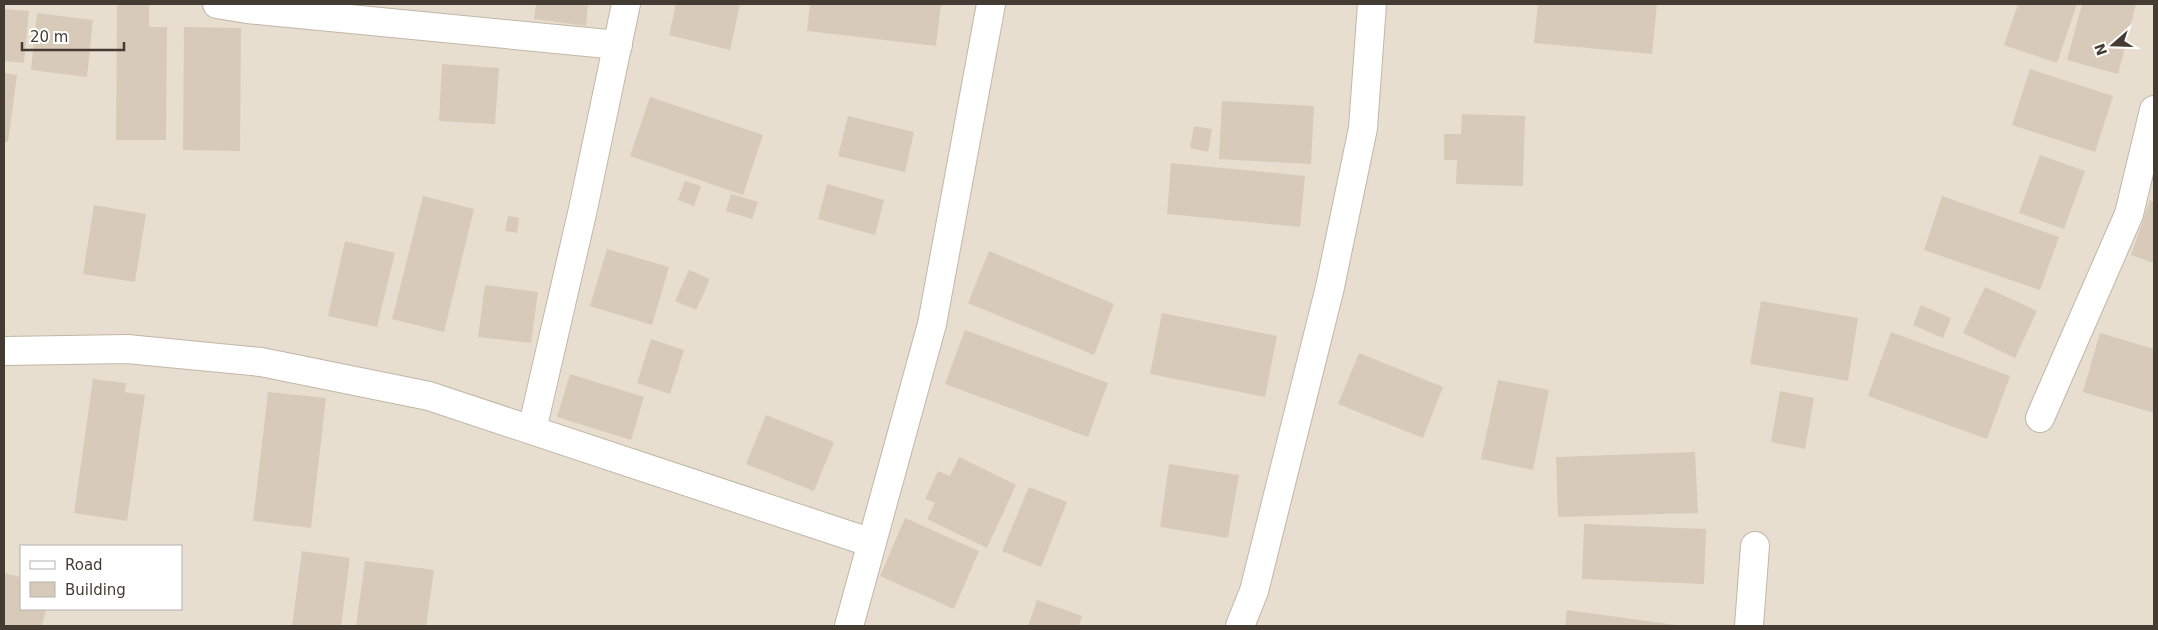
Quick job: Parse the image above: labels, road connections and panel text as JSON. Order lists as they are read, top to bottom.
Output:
{
  "legend": ["Road", "Building"],
  "scale_bar": "20 m",
  "north": "left"
}
